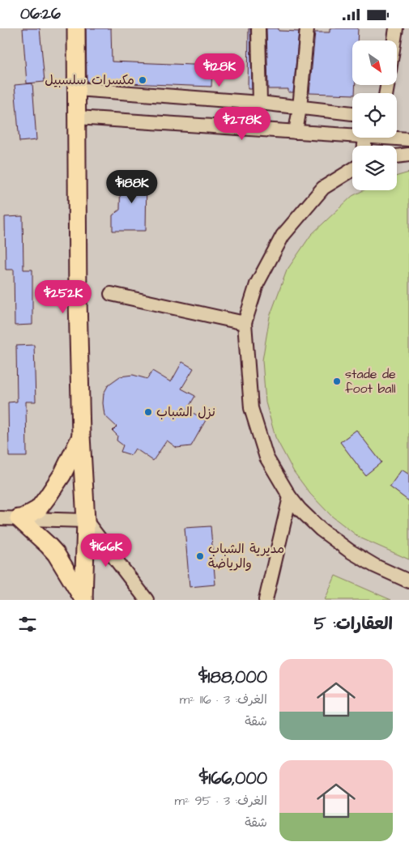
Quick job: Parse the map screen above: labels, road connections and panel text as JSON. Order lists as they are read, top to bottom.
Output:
{
  "places": [
    "مكسرات سلسبيل",
    "stade de foot ball",
    "نزل الشباب",
    "مديرية الشباب والرياضة"
  ],
  "north": "bottom right",
  "page": {
    "status": "06:26",
    "price": [
      "$128K",
      "$278K",
      "$188K",
      "$252K",
      "$166K"
    ],
    "heading": "العقارات: 5",
    "list": [
      {
        "name": "$188,000",
        "note": "الغرف: 3 · 116 m² · شقة"
      },
      {
        "name": "$166,000",
        "note": "الغرف: 3 · 95 m² · شقة"
      }
    ]
  }
}
